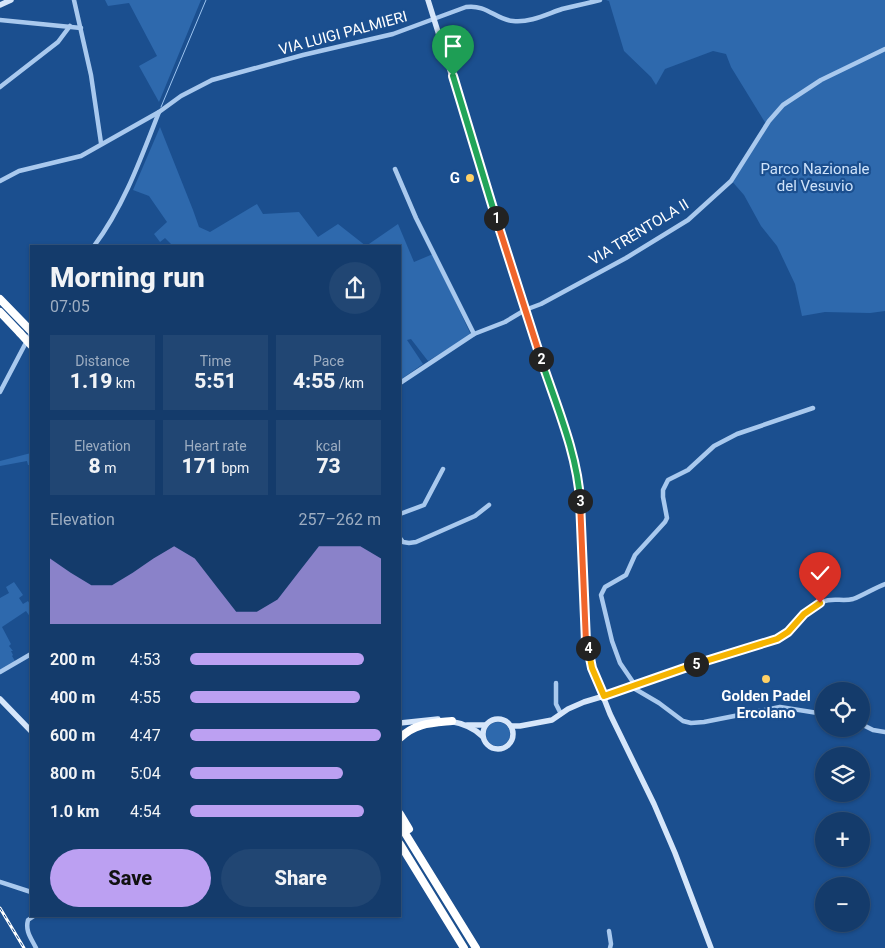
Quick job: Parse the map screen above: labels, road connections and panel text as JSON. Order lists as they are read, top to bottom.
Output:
{
  "streets": {
    "street": ["VIA LUIGI PALMIERI", "VIA TRENTOLA II"]
  },
  "parks": ["Parco Nazionale del Vesuvio"],
  "places": ["G", "Golden Padel Ercolano"],
  "page": {
    "pins": [
      "1",
      "2",
      "3",
      "4",
      "5"
    ],
    "heading": ["Morning run", "07:05"],
    "stats": [
      ["Distance", "1.19 km"],
      ["Time", "5:51"],
      ["Pace", "4:55 /km"],
      ["Elevation", "8 m"],
      ["Heart rate", "171 bpm"],
      ["kcal", "73"]
    ],
    "chart": ["Elevation", "257–262 m"],
    "list": [
      {
        "name": "200 m",
        "note": "4:53"
      },
      {
        "name": "400 m",
        "note": "4:55"
      },
      {
        "name": "600 m",
        "note": "4:47"
      },
      {
        "name": "800 m",
        "note": "5:04"
      },
      {
        "name": "1.0 km",
        "note": "4:54"
      }
    ],
    "map_buttons": ["+", "−"],
    "buttons": ["Save", "Share"]
  }
}
